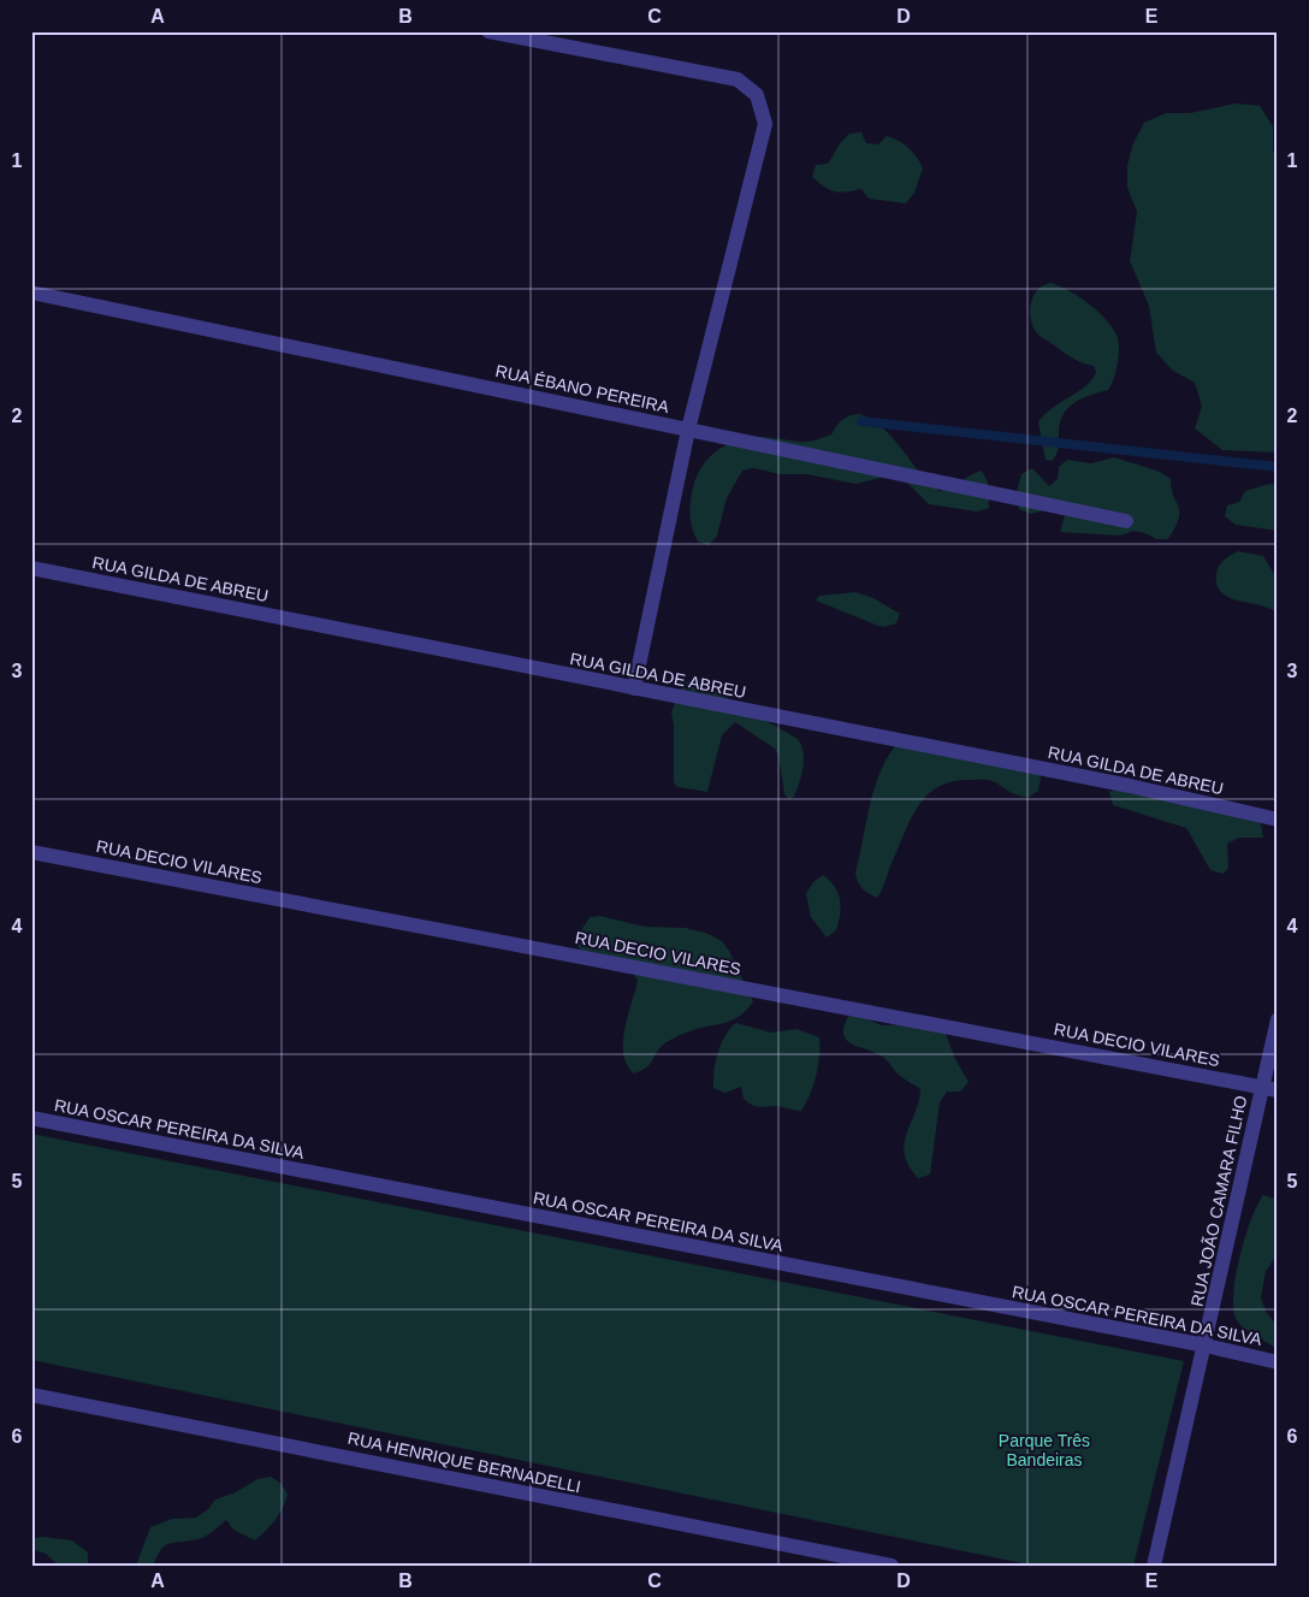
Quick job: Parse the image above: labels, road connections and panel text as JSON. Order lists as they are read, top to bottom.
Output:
{
  "streets": {
    "street": [
      "RUA ÉBANO PEREIRA",
      "RUA GILDA DE ABREU",
      "RUA DECIO VILARES",
      "RUA OSCAR PEREIRA DA SILVA",
      "RUA JOÃO CAMARA FILHO",
      "RUA HENRIQUE BERNADELLI"
    ]
  },
  "crossings": [
    ["RUA DECIO VILARES", "RUA JOÃO CAMARA FILHO"],
    ["RUA OSCAR PEREIRA DA SILVA", "RUA JOÃO CAMARA FILHO"]
  ],
  "parks": ["Parque Três Bandeiras"],
  "grid": {
    "columns": [
      "A",
      "B",
      "C",
      "D",
      "E"
    ],
    "rows": [
      "1",
      "2",
      "3",
      "4",
      "5",
      "6"
    ]
  }
}
